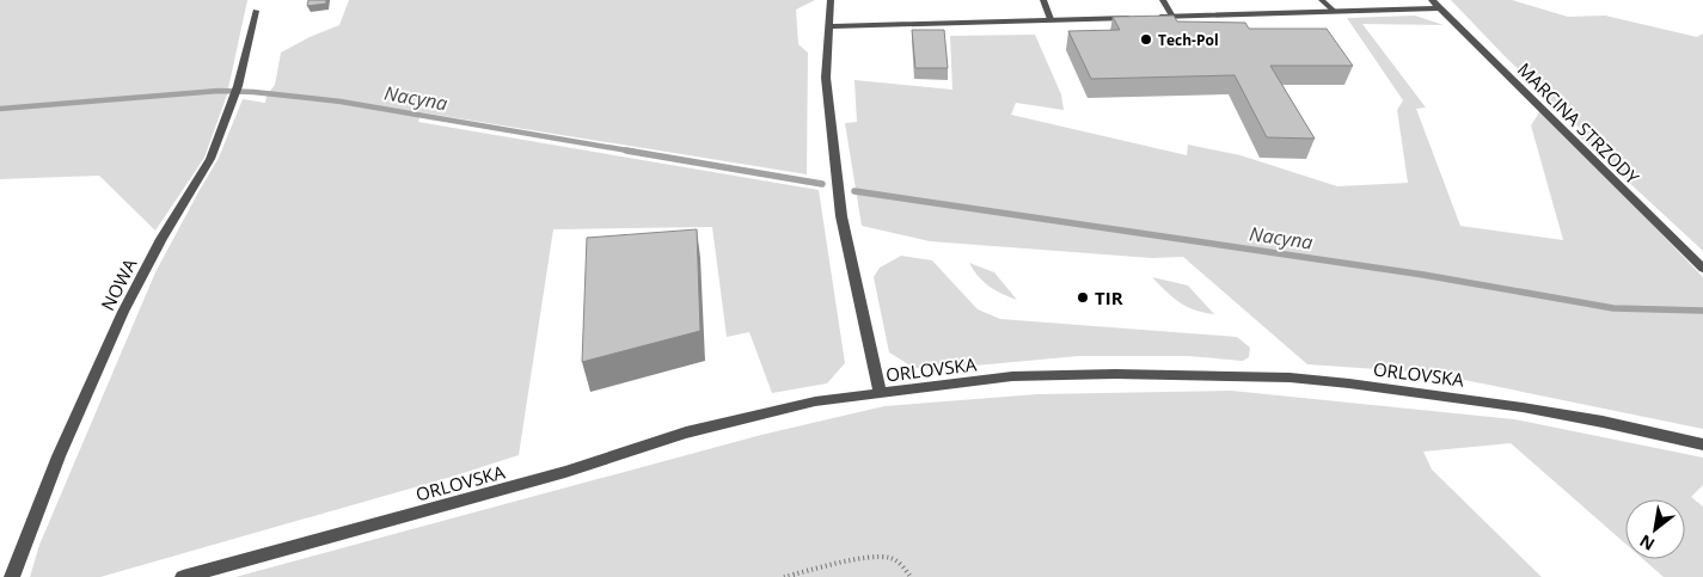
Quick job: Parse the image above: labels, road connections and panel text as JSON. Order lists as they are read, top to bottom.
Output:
{
  "streets": {
    "street": ["MARCINA STRZODY", "NOWA", "ORLOVSKA"]
  },
  "water": ["Nacyna"],
  "places": ["Tech-Pol", "TIR"],
  "north": "bottom left"
}
